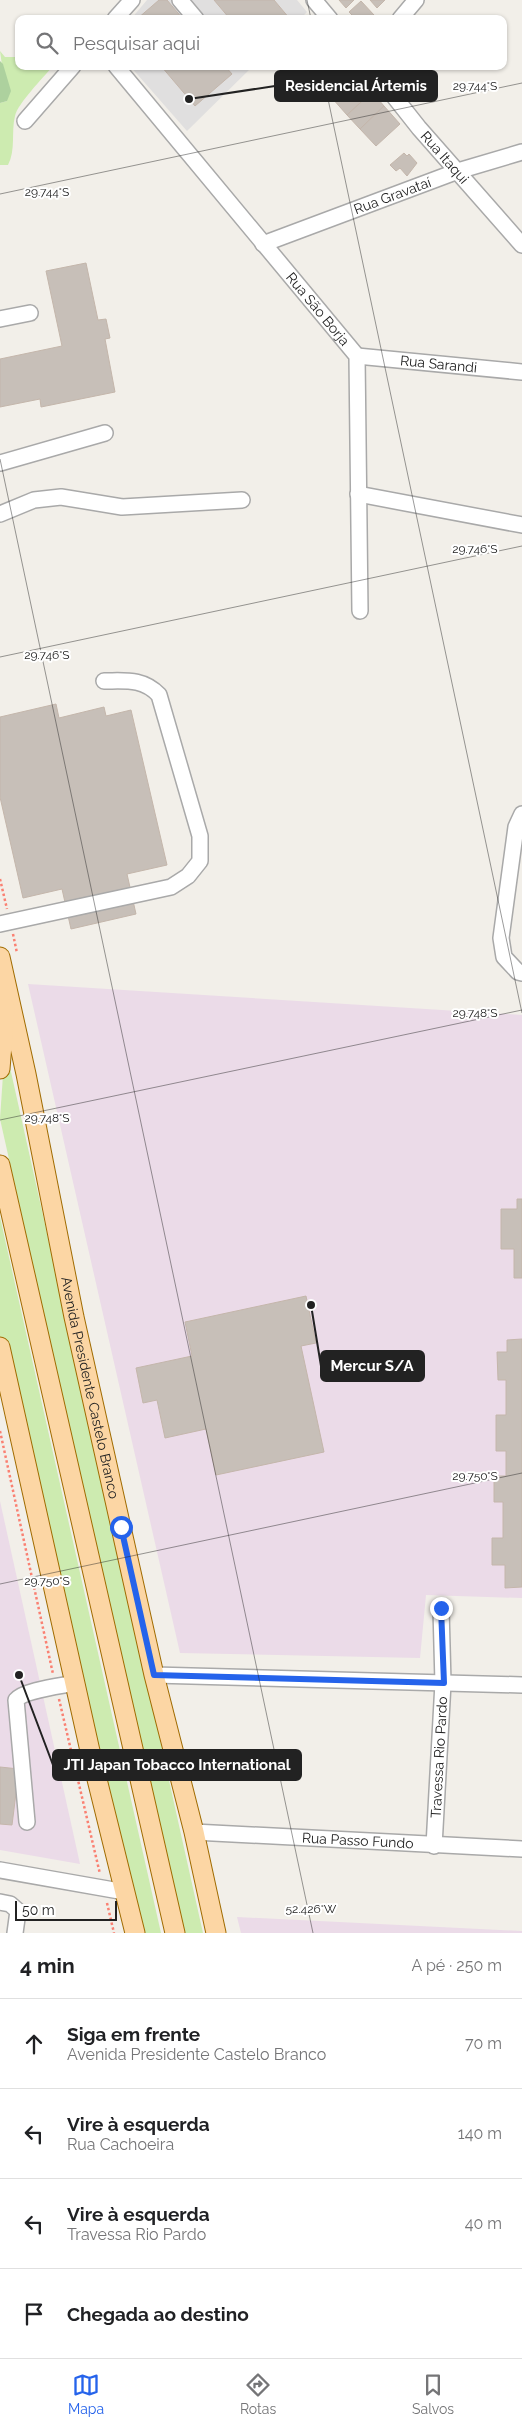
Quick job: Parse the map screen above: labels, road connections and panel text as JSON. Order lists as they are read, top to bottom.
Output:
{
  "streets": {
    "main road": ["Avenida Presidente Castelo Branco"],
    "street": [
      "Rua Itaqui",
      "Rua Gravataí",
      "Rua São Borja",
      "Rua Sarandi",
      "Travessa Rio Pardo",
      "Rua Passo Fundo"
    ]
  },
  "crossings": [
    ["Rua Itaqui", "Rua Gravataí"],
    ["Rua Gravataí", "Rua São Borja"],
    ["Rua São Borja", "Rua Sarandi"],
    ["Avenida Presidente Castelo Branco", "Rua Passo Fundo"],
    ["Travessa Rio Pardo", "Rua Passo Fundo"]
  ],
  "places": ["Residencial Ártemis", "Mercur S/A", "JTI Japan Tobacco International"],
  "scale_bar": "50 m",
  "page": {
    "search": "Pesquisar aqui",
    "scale": "50 m",
    "heading": ["4 min", "A pé · 250 m"],
    "list": [
      ["Siga em frente", "Avenida Presidente Castelo Branco", "70 m"],
      ["Vire à esquerda", "Rua Cachoeira", "140 m"],
      ["Vire à esquerda", "Travessa Rio Pardo", "40 m"],
      "Chegada ao destino"
    ],
    "nav": ["Mapa", "Rotas", "Salvos"]
  },
  "coordinates": [
    "29.744°S",
    "29.746°S",
    "29.748°S",
    "29.750°S",
    "52.426°W"
  ]
}
